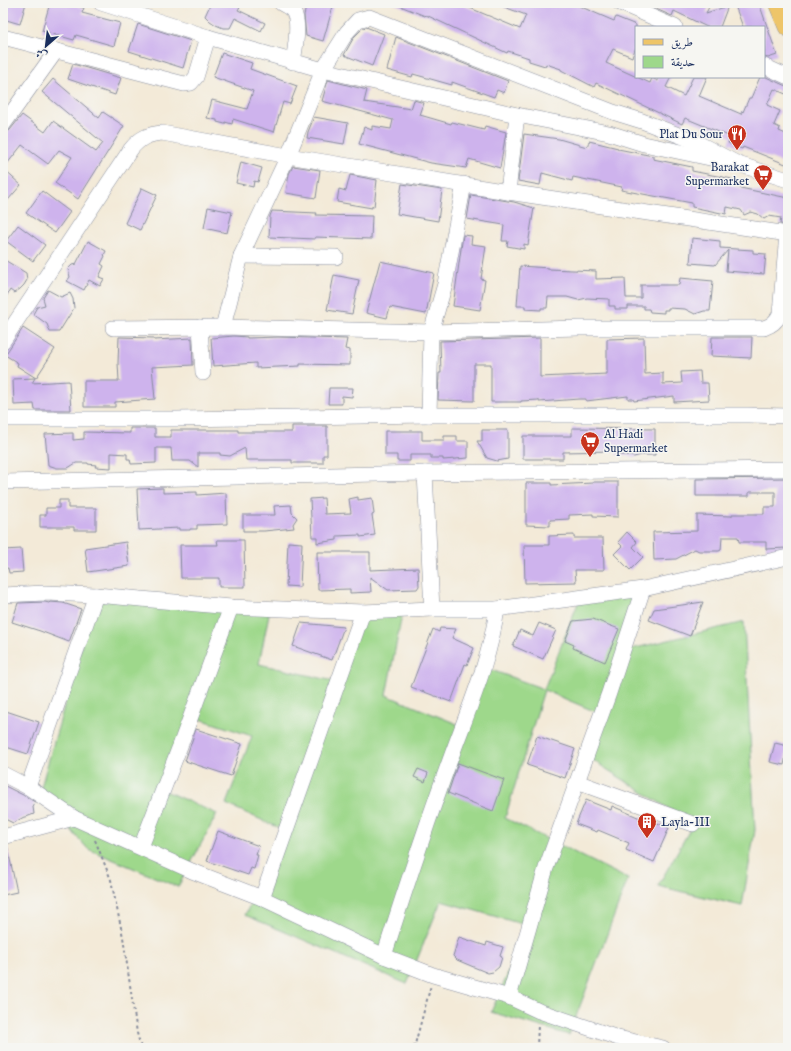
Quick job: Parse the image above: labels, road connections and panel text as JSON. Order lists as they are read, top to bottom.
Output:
{
  "places": {
    "restaurant": ["Plat Du Sour"],
    "supermarket": ["Barakat Supermarket", "Al Hadi Supermarket"],
    "building": ["Layla-III"]
  },
  "legend": ["طريق", "حديقة"],
  "north": "bottom left"
}
